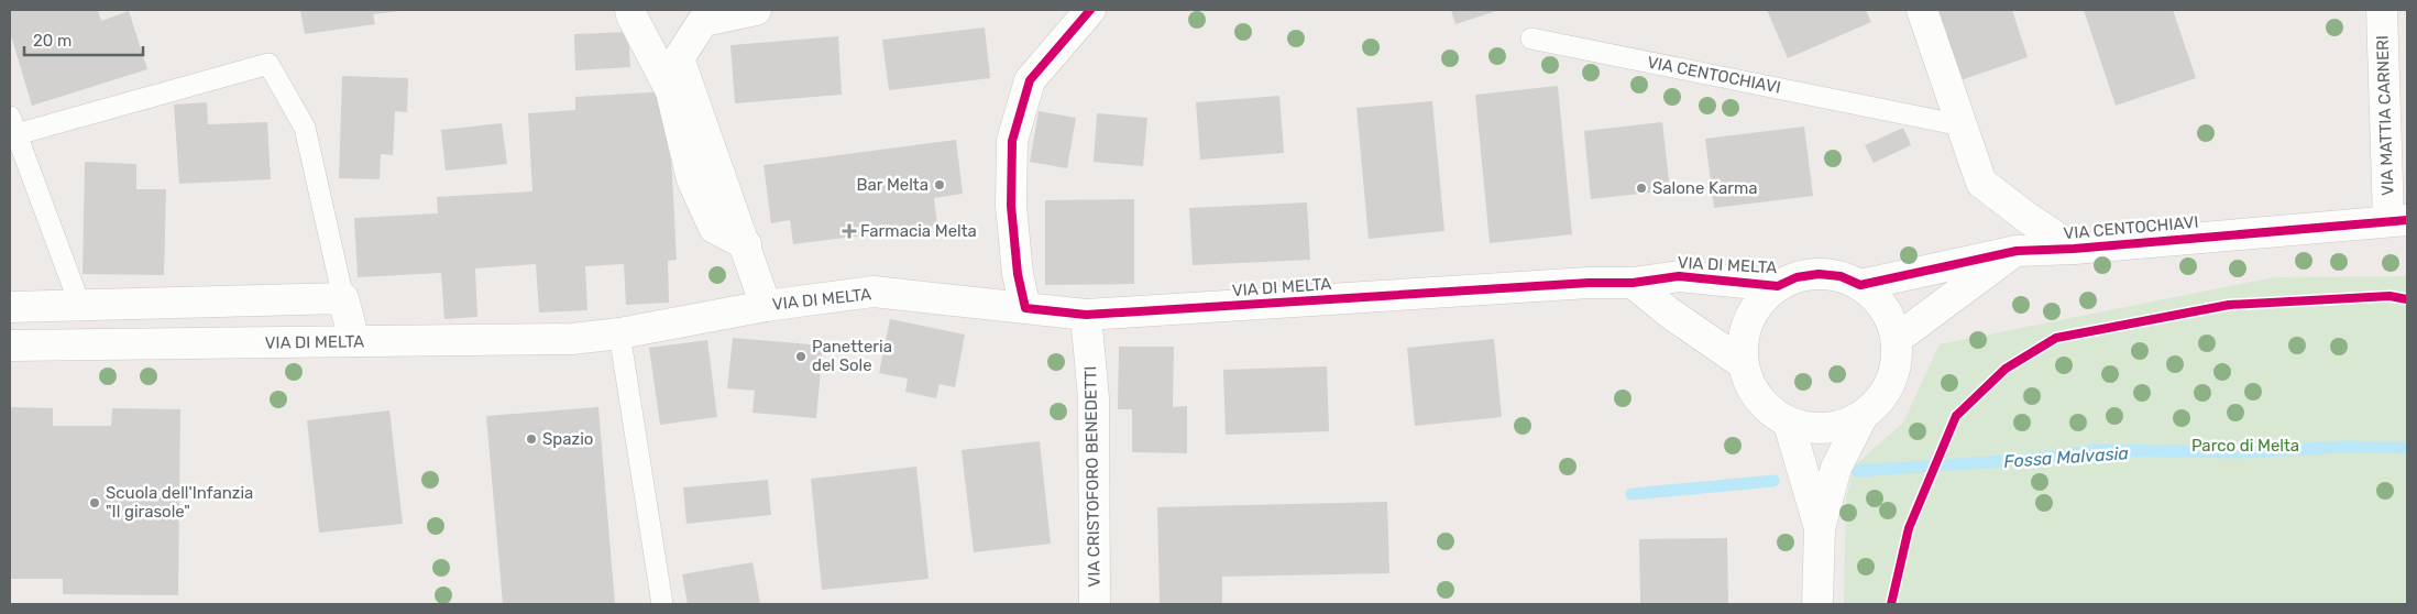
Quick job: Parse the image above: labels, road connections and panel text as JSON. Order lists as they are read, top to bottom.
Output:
{
  "streets": {
    "street": [
      "VIA CENTOCHIAVI",
      "VIA MATTIA CARNERI",
      "VIA DI MELTA",
      "VIA CRISTOFORO BENEDETTI"
    ]
  },
  "crossings": [
    ["VIA CENTOCHIAVI", "VIA MATTIA CARNERI"],
    ["VIA CENTOCHIAVI", "VIA DI MELTA"],
    ["VIA DI MELTA", "VIA CRISTOFORO BENEDETTI"]
  ],
  "water": ["Fossa Malvasia"],
  "parks": ["Parco di Melta"],
  "places": {
    "other": [
      "Bar Melta",
      "Salone Karma",
      "Panetteria del Sole",
      "Spazio",
      "Scuola dell'Infanzia \"Il girasole\""
    ],
    "health": ["Farmacia Melta"]
  },
  "scale_bar": "20 m"
}
